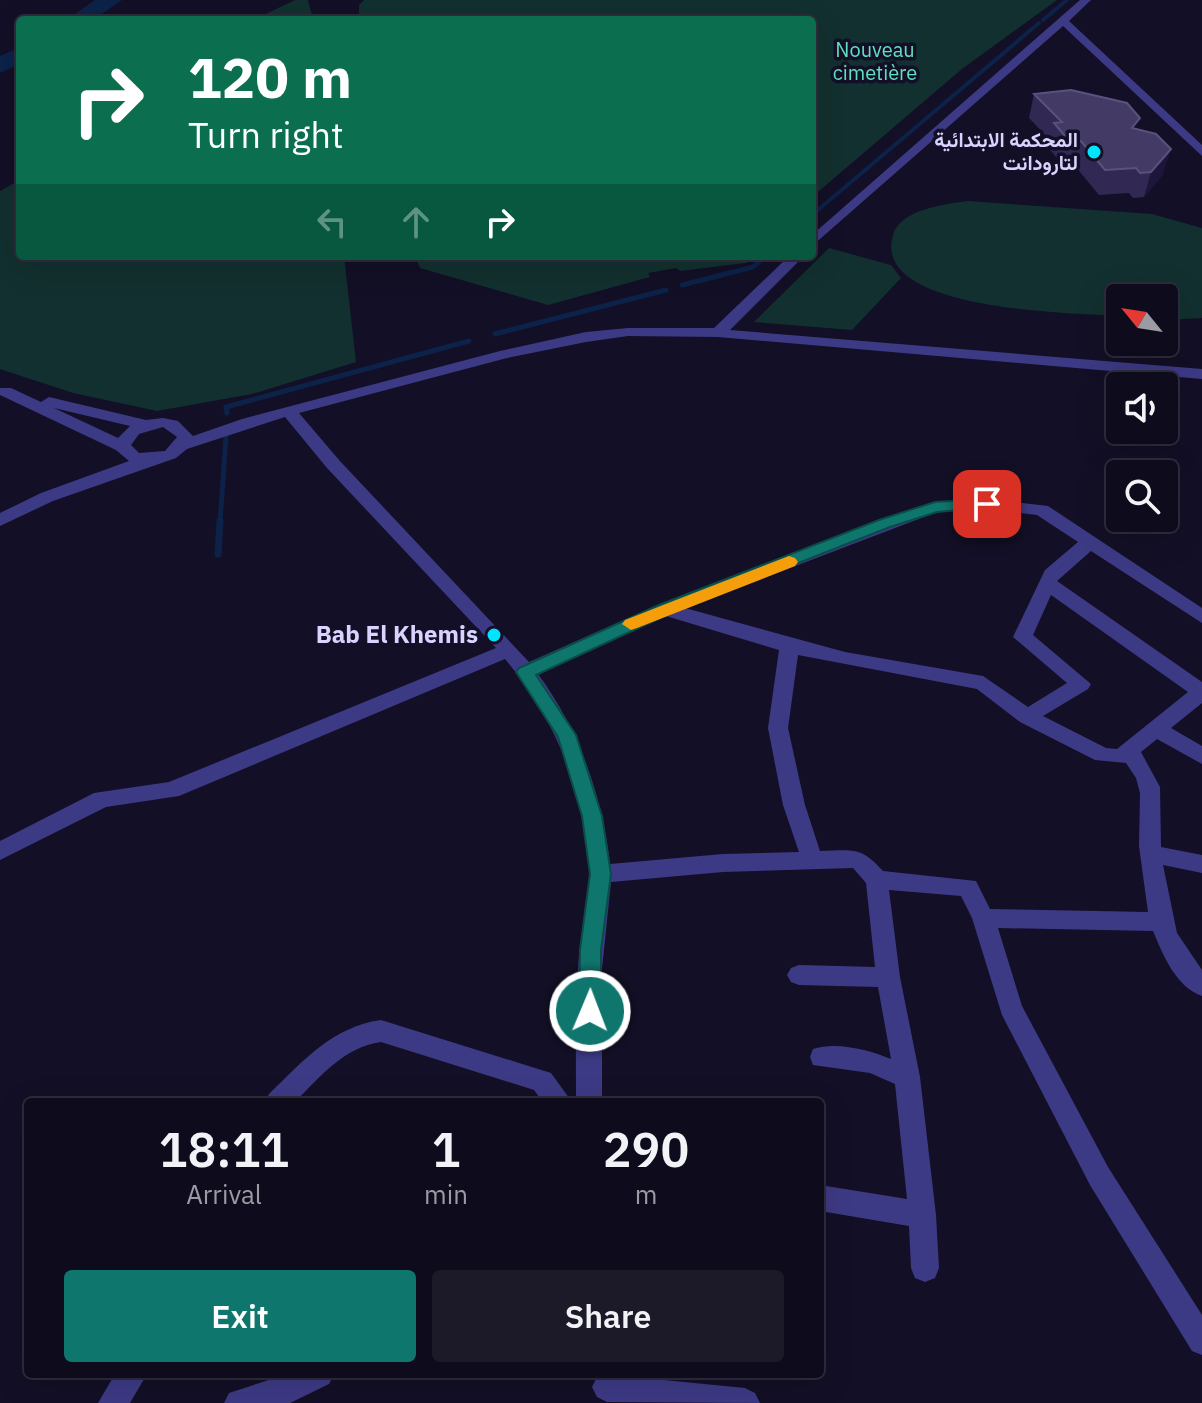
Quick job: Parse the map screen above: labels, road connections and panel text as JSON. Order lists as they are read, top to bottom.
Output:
{
  "parks": ["Nouveau cimetière"],
  "places": ["المحكمة الابتدائية لتارودانت", "Bab El Khemis"],
  "north": "top left",
  "page": {
    "turn": ["120 m", "Turn right"],
    "eta": [
      "18:11",
      "Arrival",
      "1",
      "min",
      "290",
      "m"
    ],
    "buttons": ["Exit", "Share"]
  }
}
